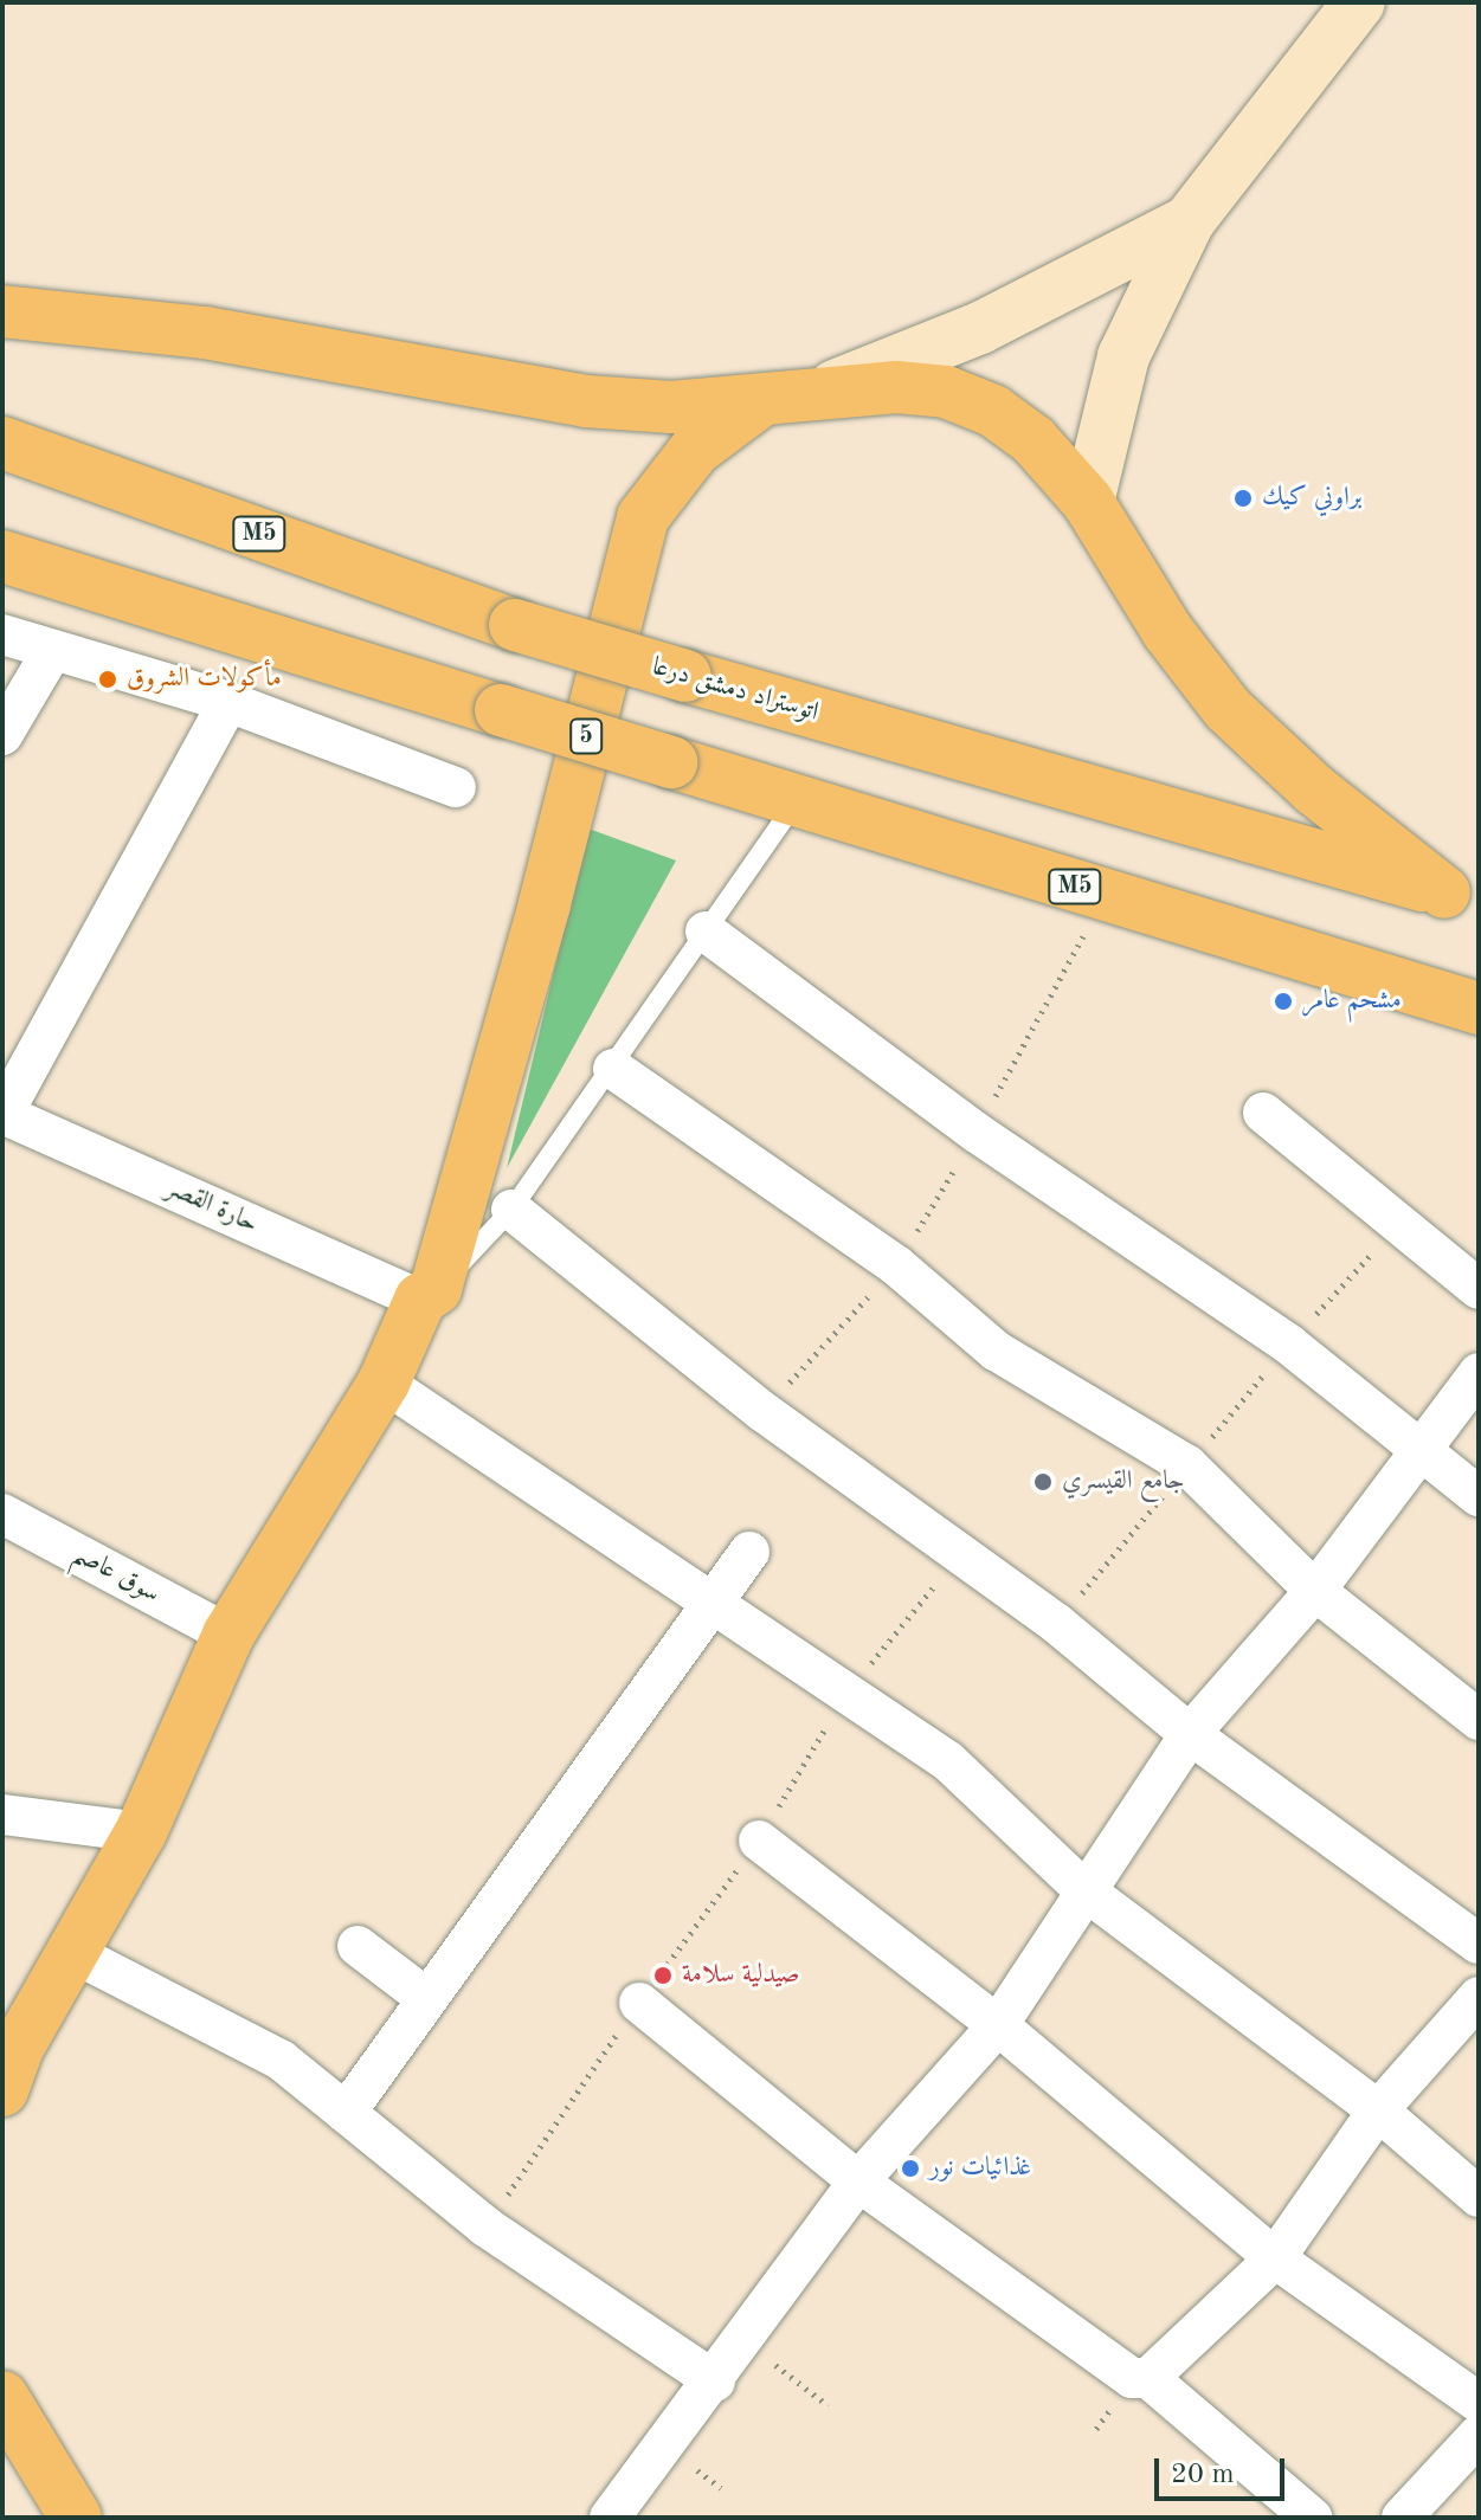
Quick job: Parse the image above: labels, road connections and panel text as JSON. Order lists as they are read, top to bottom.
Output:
{
  "streets": {
    "main road": ["M5", "اتوستراد دمشق درعا", "5"],
    "street": ["حارة القصر", "سوق عاصم"]
  },
  "crossings": [
    ["M5", "5"]
  ],
  "places": [
    "براوني كيك",
    "مأكولات الشروق",
    "مشحم عامر",
    "جامع القيسري",
    "صيدلية سلامة",
    "غذائيات نور"
  ],
  "scale_bar": "20 m"
}
